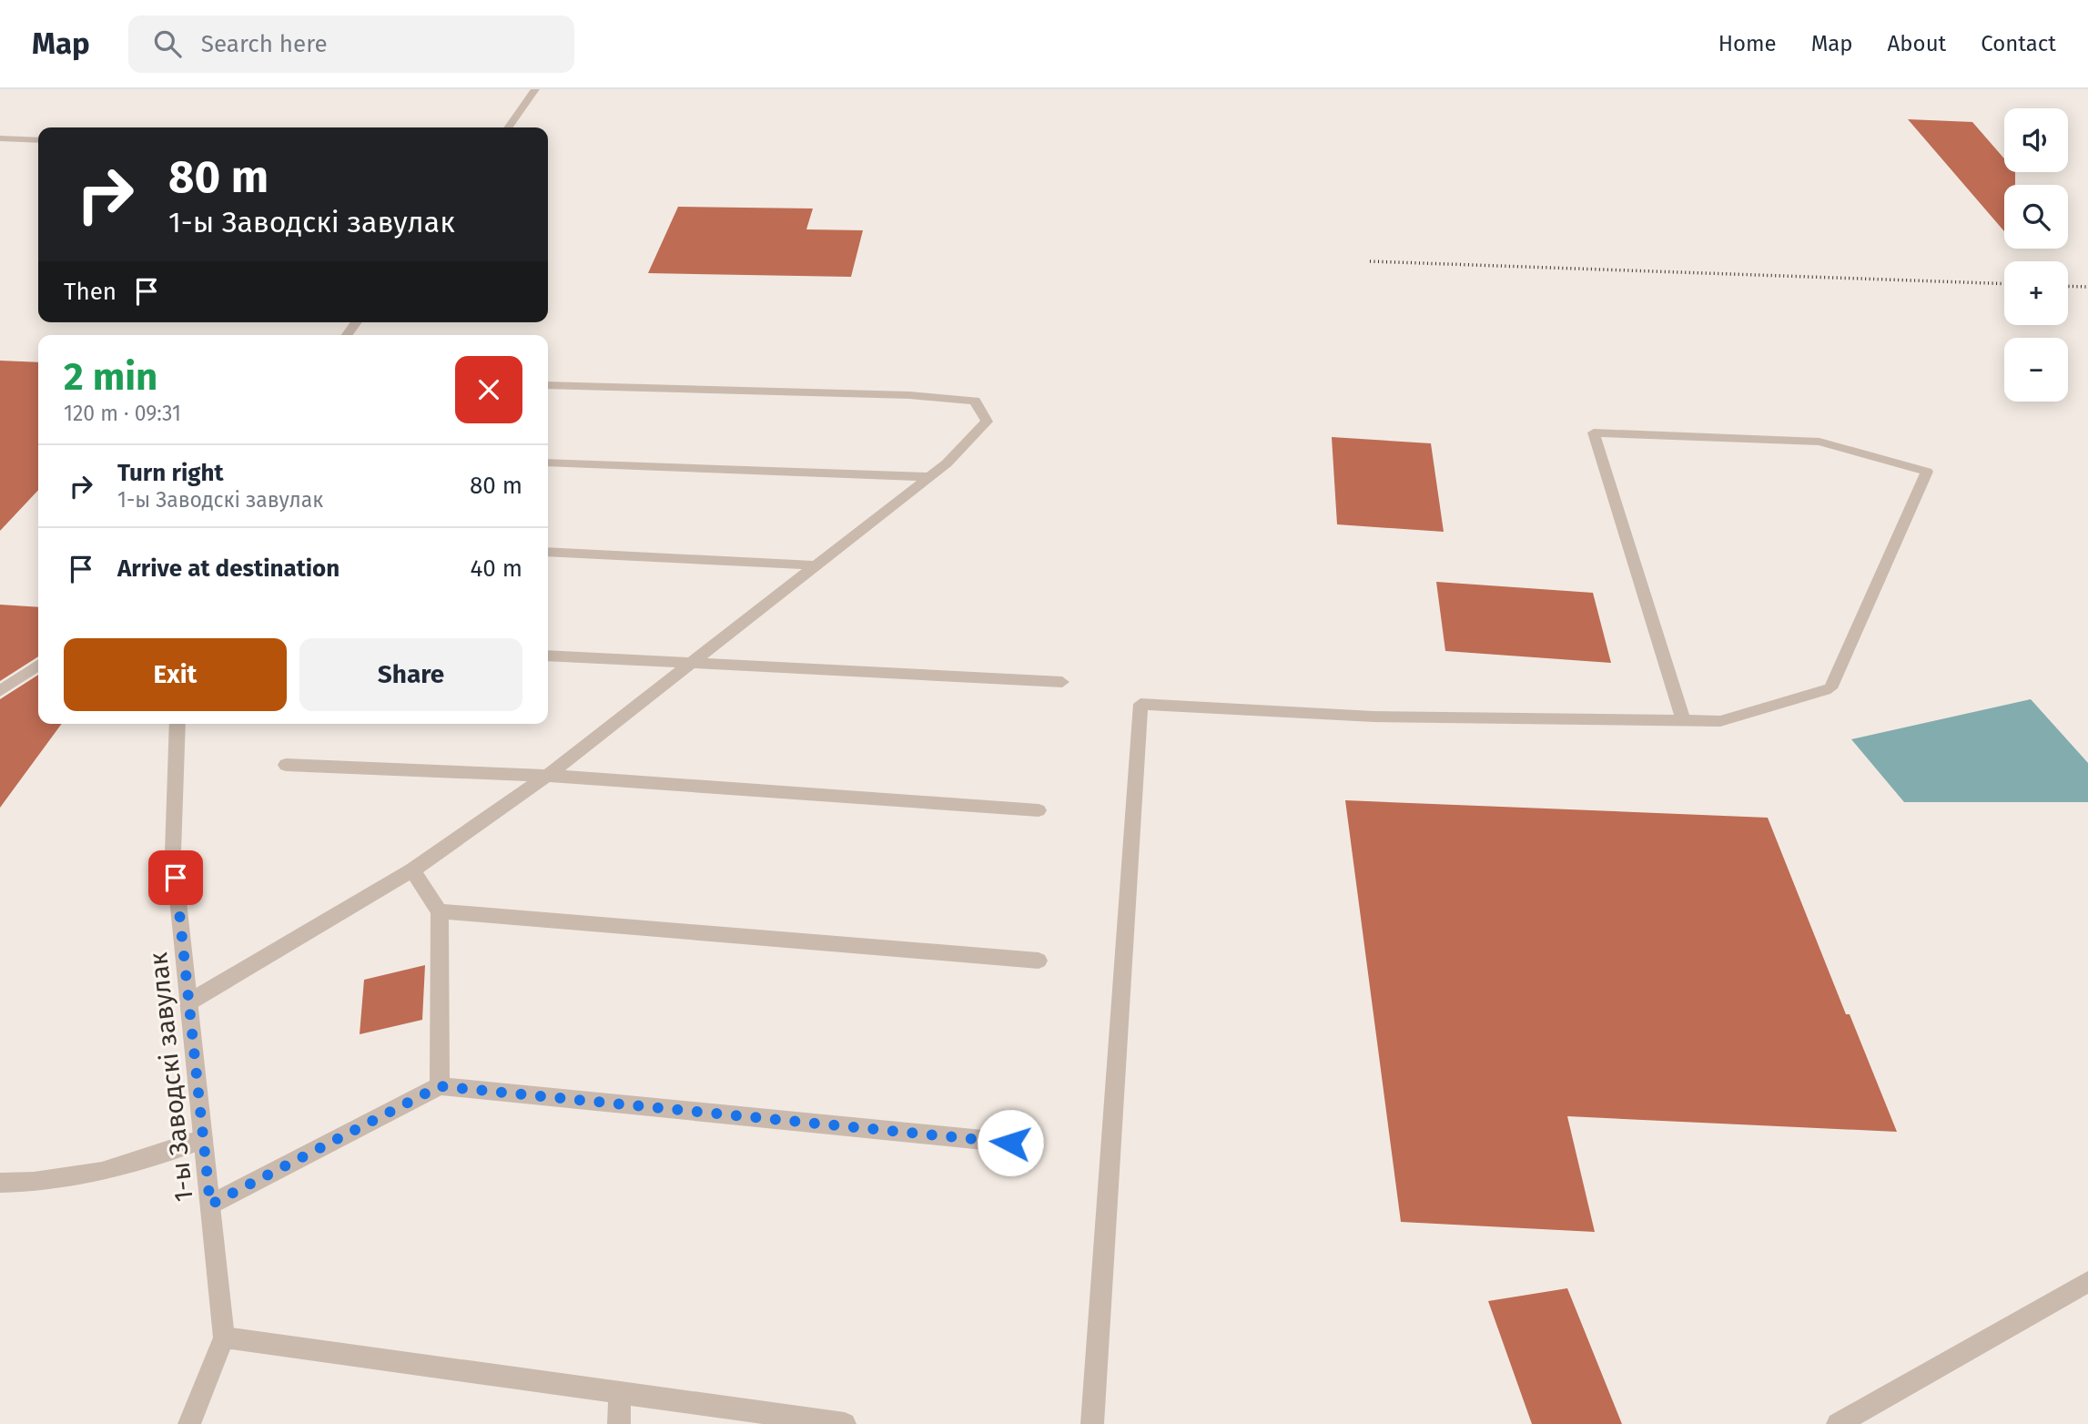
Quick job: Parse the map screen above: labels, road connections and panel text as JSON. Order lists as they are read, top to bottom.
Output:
{
  "streets": {
    "street": ["1-ы Заводскі завулак"]
  },
  "page": {
    "header": "Map",
    "search": "Search here",
    "nav": [
      "Home",
      "Map",
      "About",
      "Contact"
    ],
    "map_buttons": ["+", "−"],
    "turn": ["80 m", "1-ы Заводскі завулак"],
    "then": "Then",
    "heading": ["2 min", "120 m · 09:31"],
    "list": [
      {
        "name": "Turn right",
        "note": "1-ы Заводскі завулак",
        "value": "80 m"
      },
      {
        "name": "Arrive at destination",
        "value": "40 m"
      }
    ],
    "buttons": ["Exit", "Share"]
  }
}
